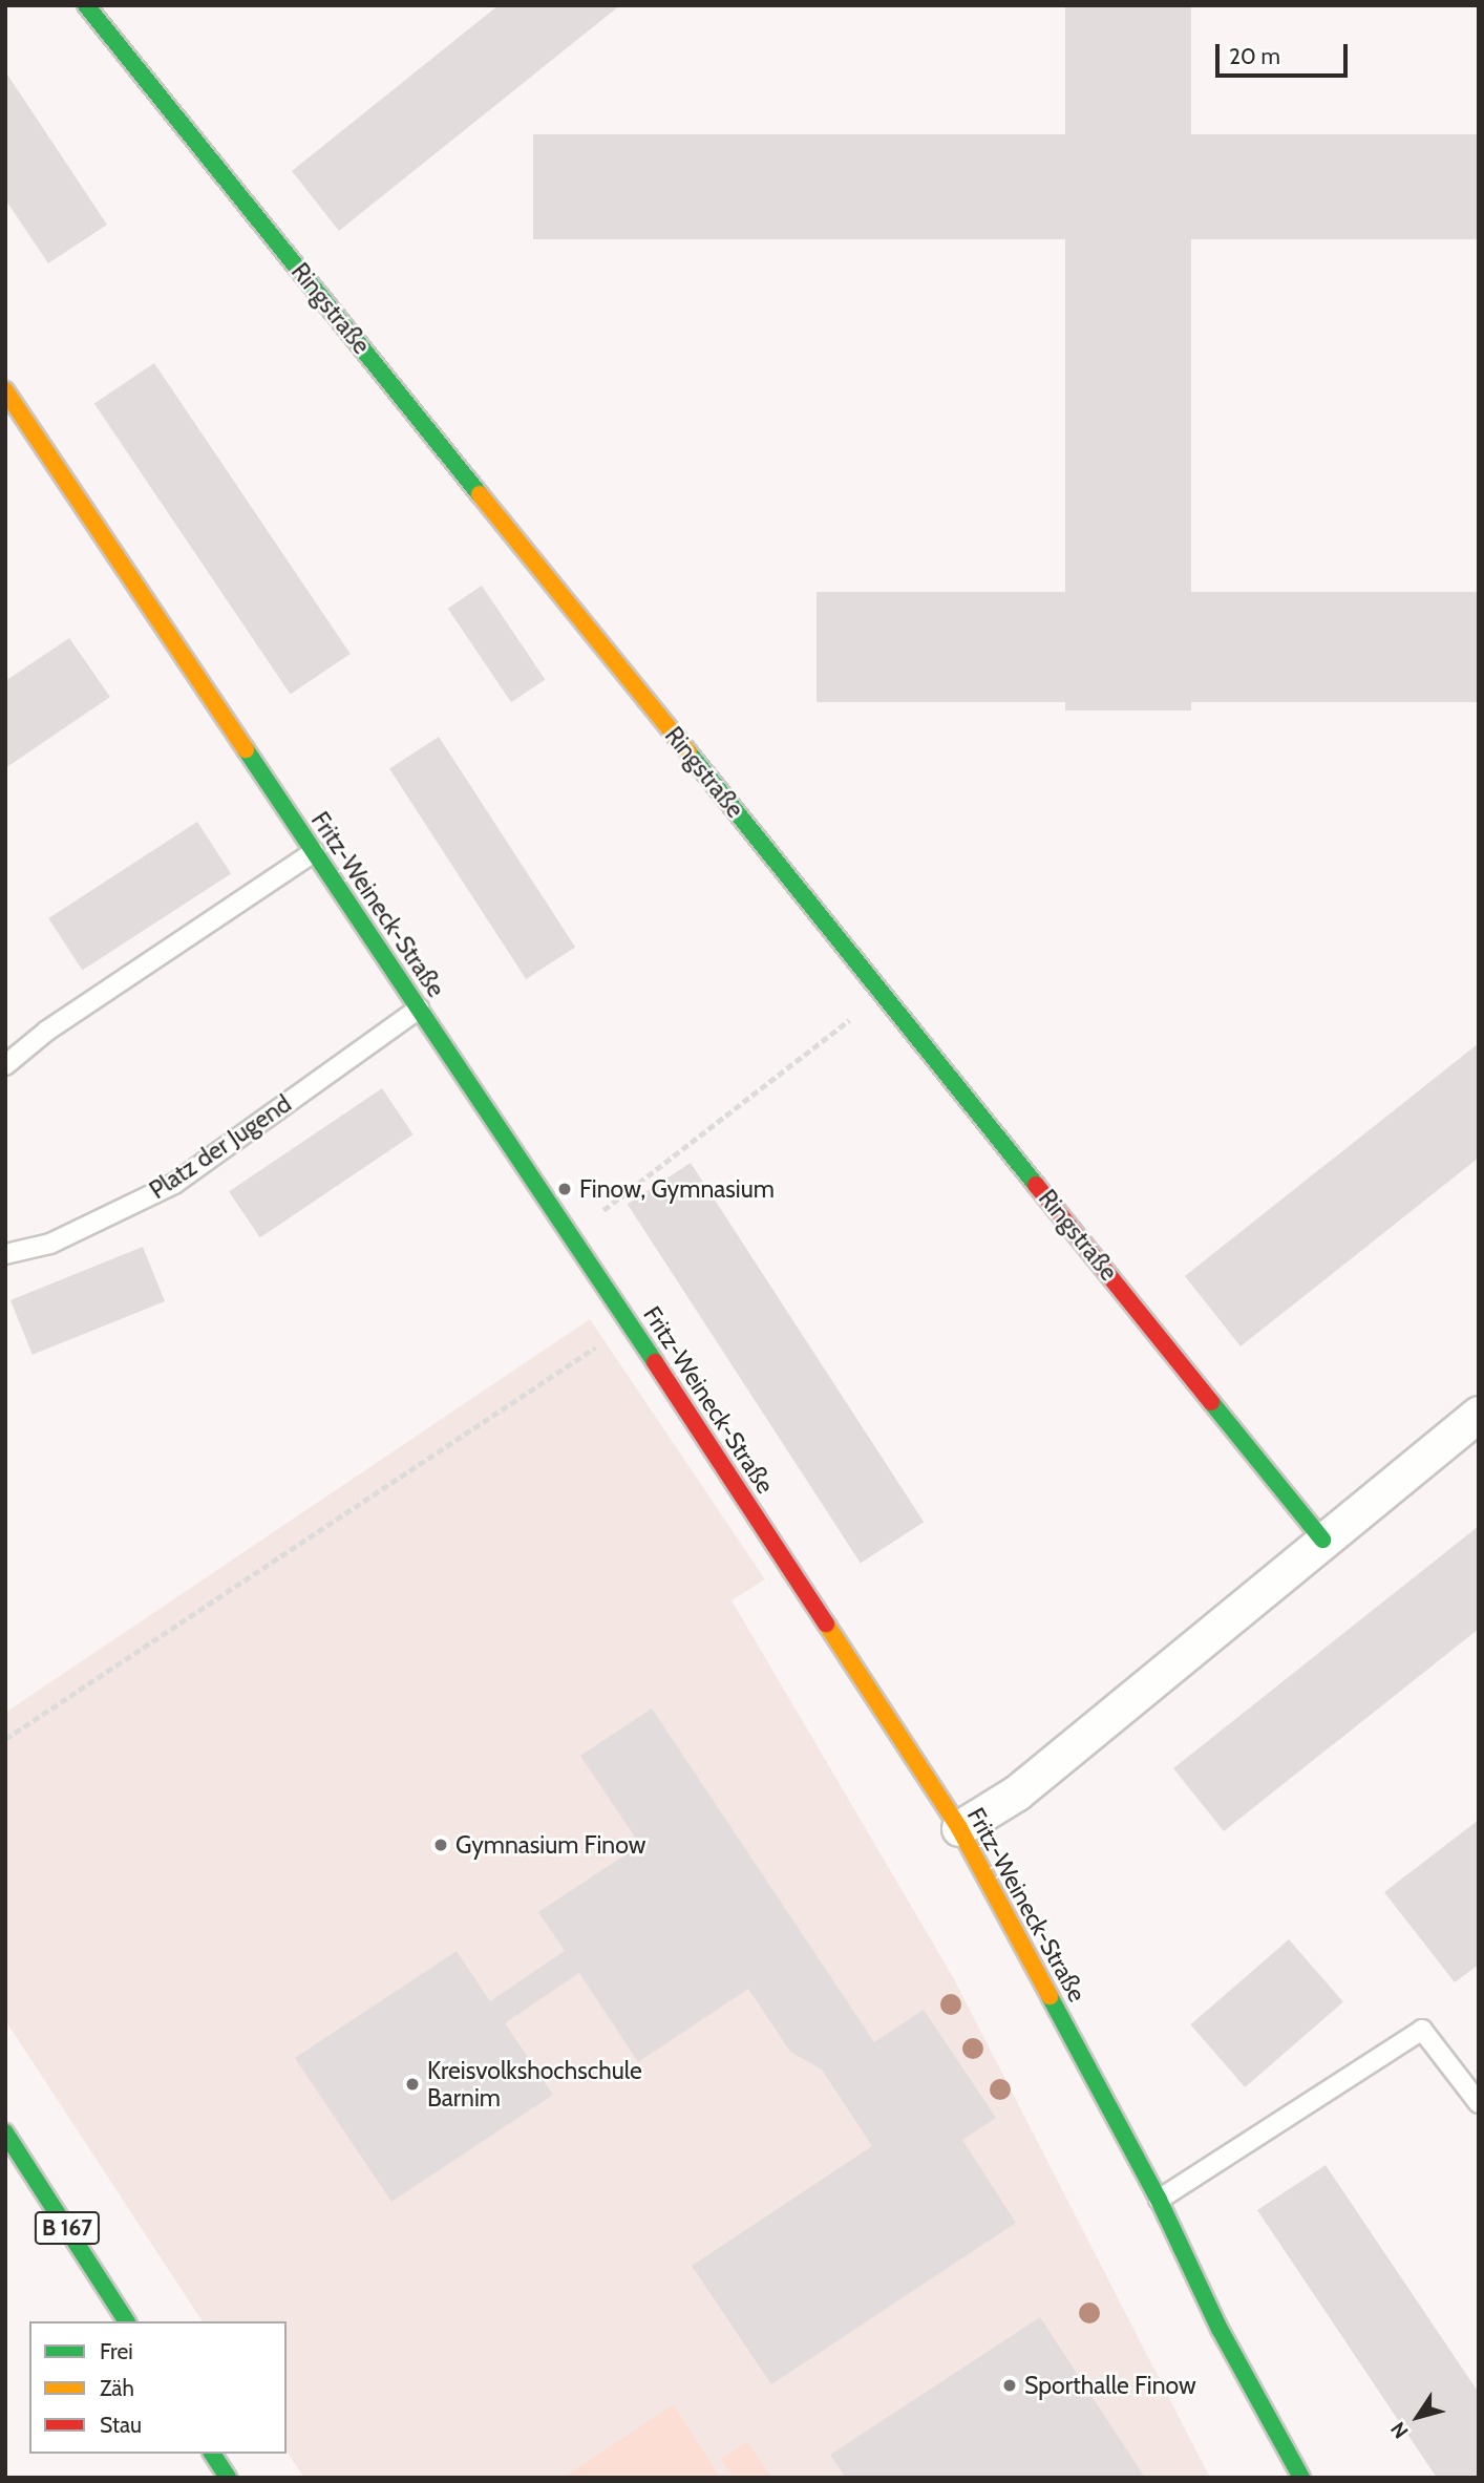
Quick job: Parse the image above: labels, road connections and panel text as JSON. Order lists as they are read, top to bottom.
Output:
{
  "streets": {
    "street": ["Ringstraße", "Fritz-Weineck-Straße", "B 167"],
    "lane": ["Platz der Jugend"]
  },
  "crossings": [
    ["Fritz-Weineck-Straße", "Platz der Jugend"]
  ],
  "places": [
    "Finow, Gymnasium",
    "Gymnasium Finow",
    "Kreisvolkshochschule Barnim",
    "Sporthalle Finow"
  ],
  "legend": ["Frei", "Zäh", "Stau"],
  "scale_bar": "20 m",
  "north": "bottom left"
}
